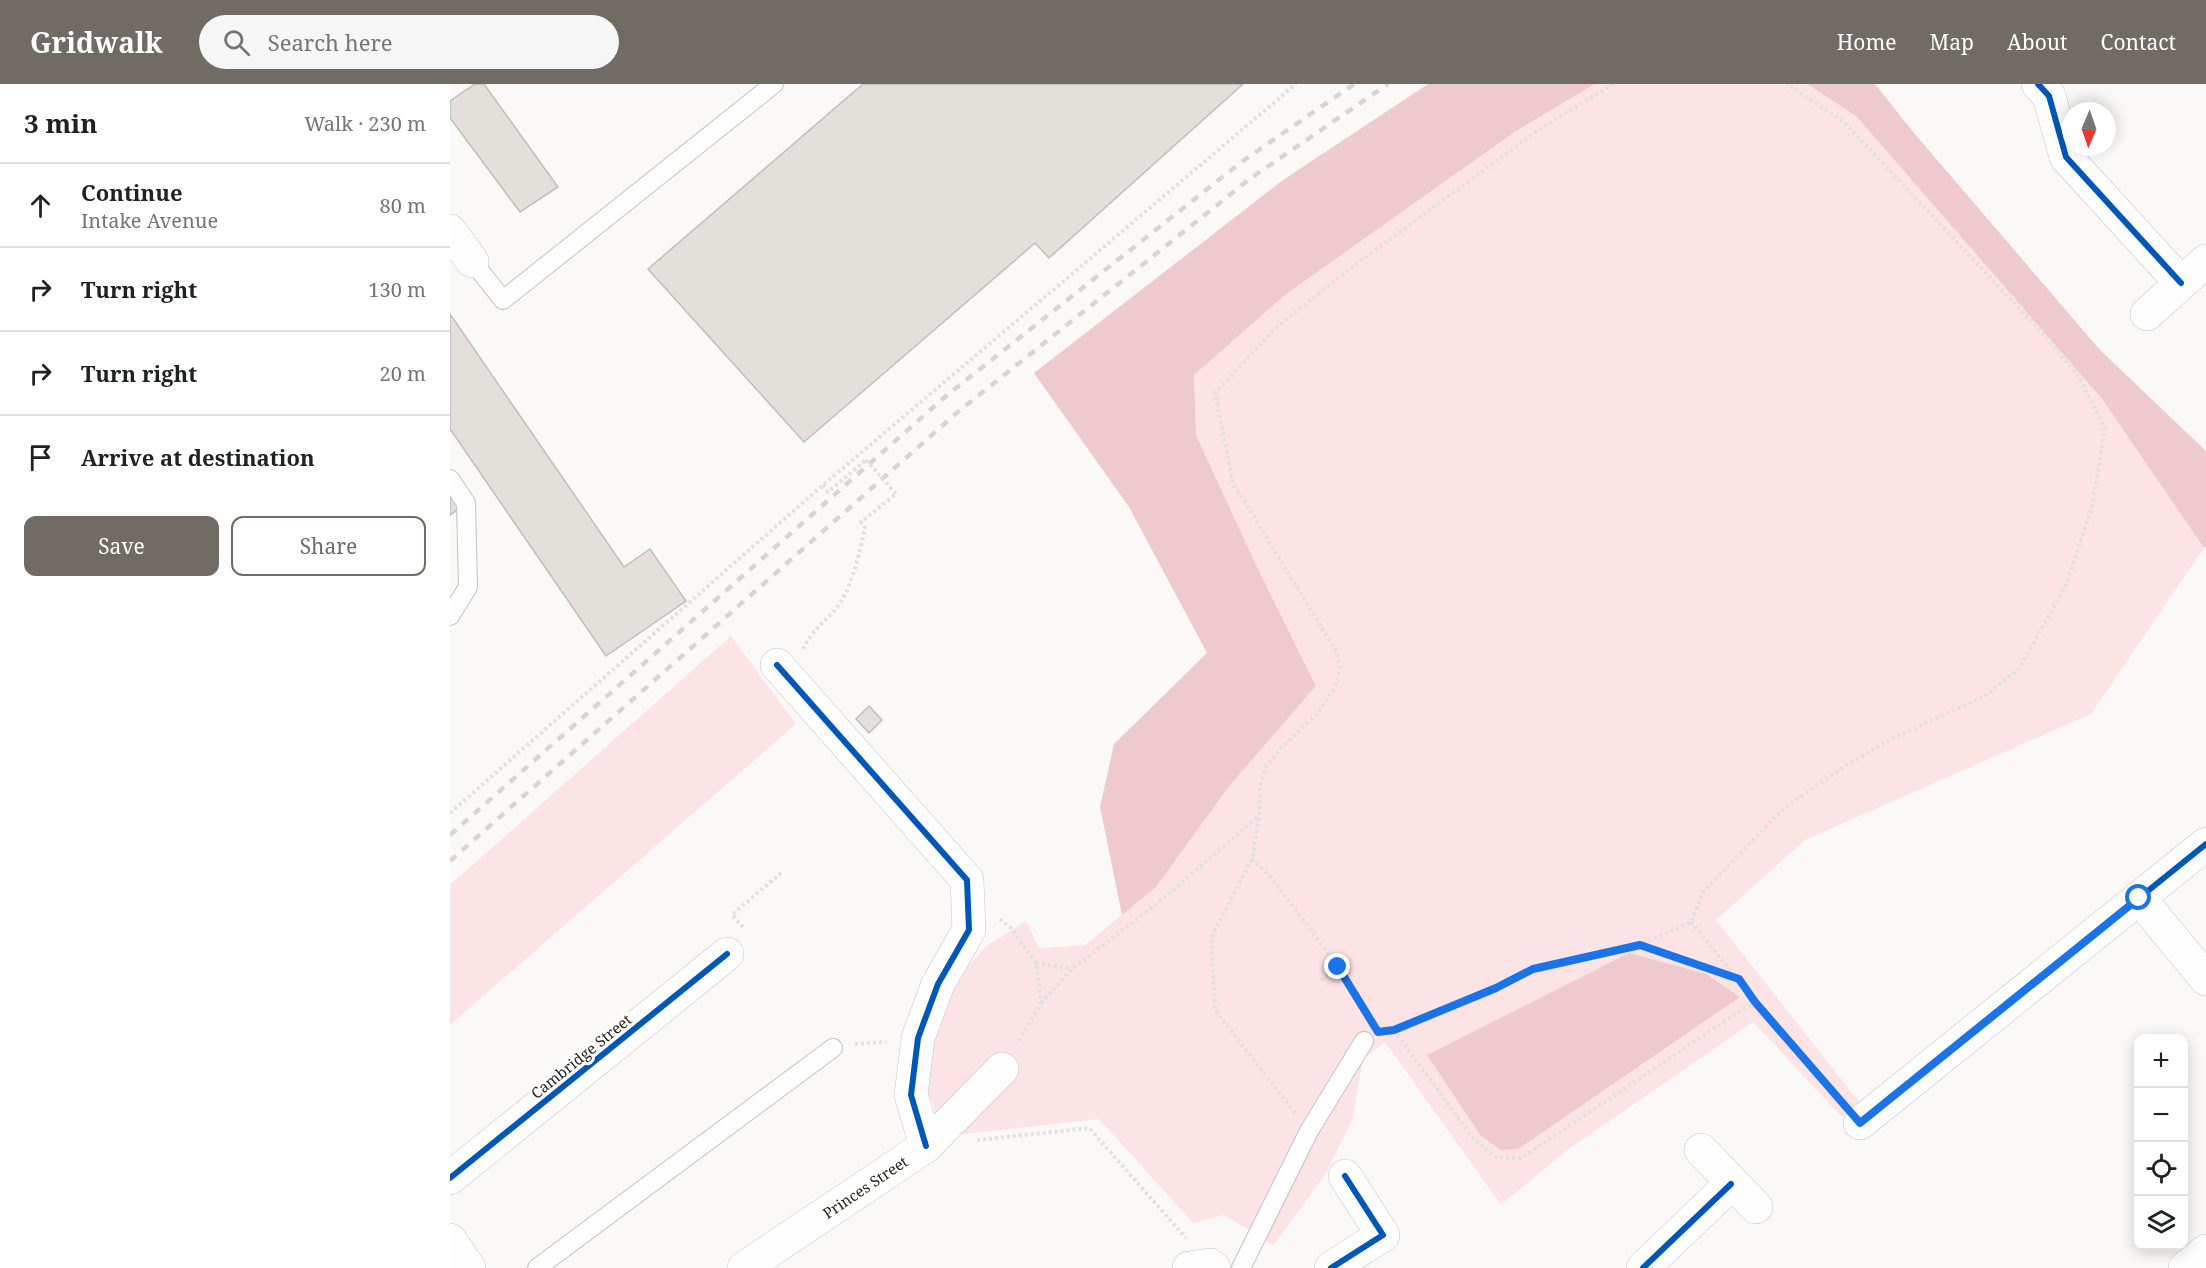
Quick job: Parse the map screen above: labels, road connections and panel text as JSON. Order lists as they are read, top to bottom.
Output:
{
  "streets": {
    "street": ["Cambridge Street", "Princes Street"]
  },
  "north": "bottom",
  "page": {
    "header": "Gridwalk",
    "search": "Search here",
    "nav": [
      "Home",
      "Map",
      "About",
      "Contact"
    ],
    "heading": ["3 min", "Walk · 230 m"],
    "list": [
      ["Continue", "Intake Avenue", "80 m"],
      ["Turn right", "130 m"],
      ["Turn right", "20 m"],
      "Arrive at destination"
    ],
    "buttons": ["Save", "Share"],
    "map_buttons": ["+", "−"]
  }
}
